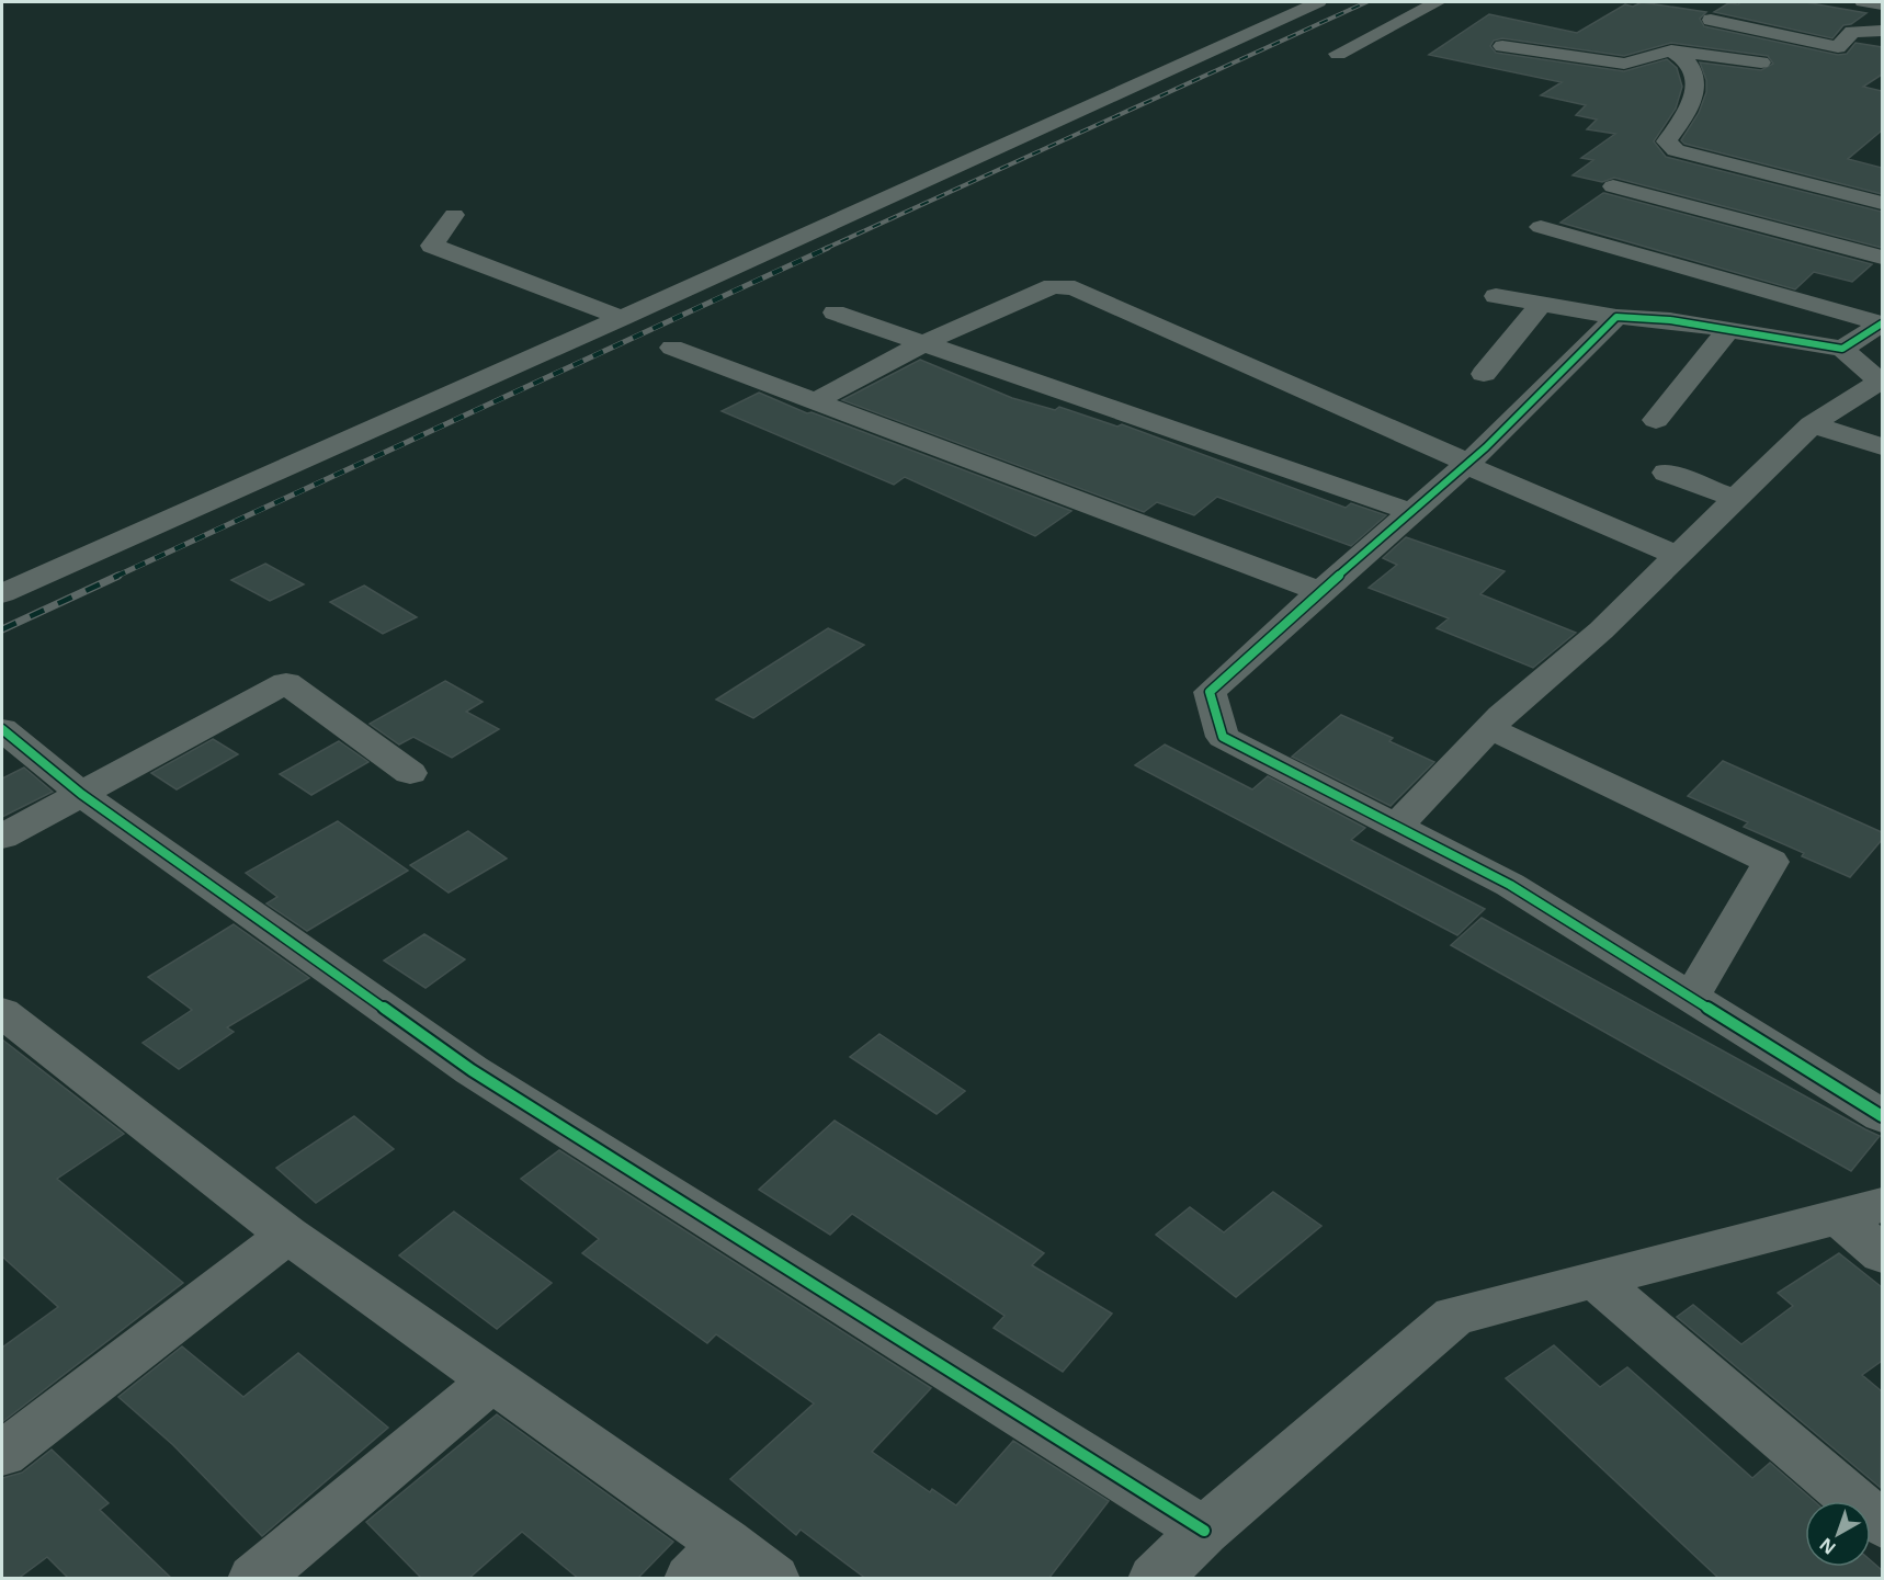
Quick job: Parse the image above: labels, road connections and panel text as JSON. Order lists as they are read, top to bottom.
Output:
{
  "north": "bottom left"
}
